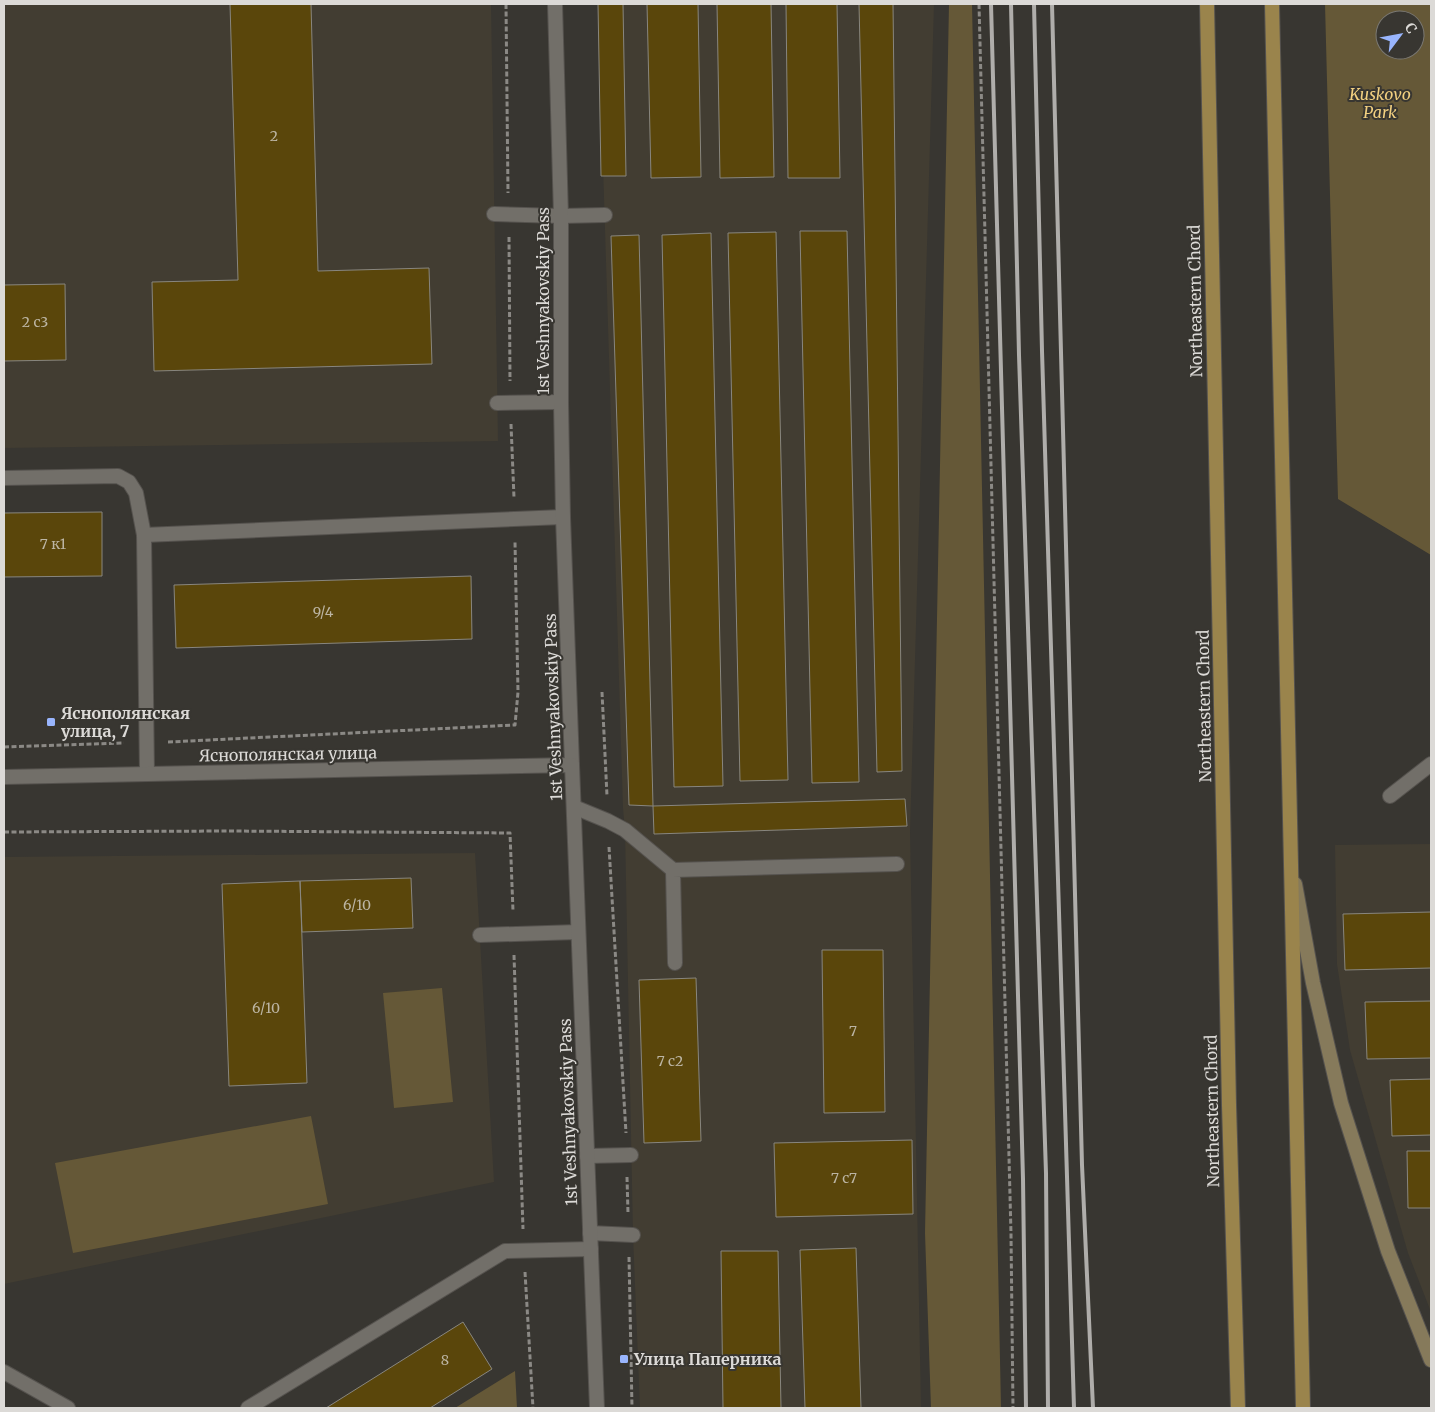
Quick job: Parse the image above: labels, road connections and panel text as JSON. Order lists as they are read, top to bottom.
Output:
{
  "streets": {
    "main road": ["Northeastern Chord"],
    "street": ["1st Veshnyakovskiy Pass", "Яснополянская улица"]
  },
  "crossings": [
    ["1st Veshnyakovskiy Pass", "Яснополянская улица"]
  ],
  "parks": ["Kuskovo Park"],
  "places": {
    "transit": ["Яснополянская улица, 7", "Улица Паперника"]
  },
  "house_numbers": [
    "2",
    "2 с3",
    "7 к1",
    "9/4",
    "6/10",
    "6/10",
    "7",
    "7 с2",
    "7 с7",
    "8"
  ],
  "north": "top right"
}
